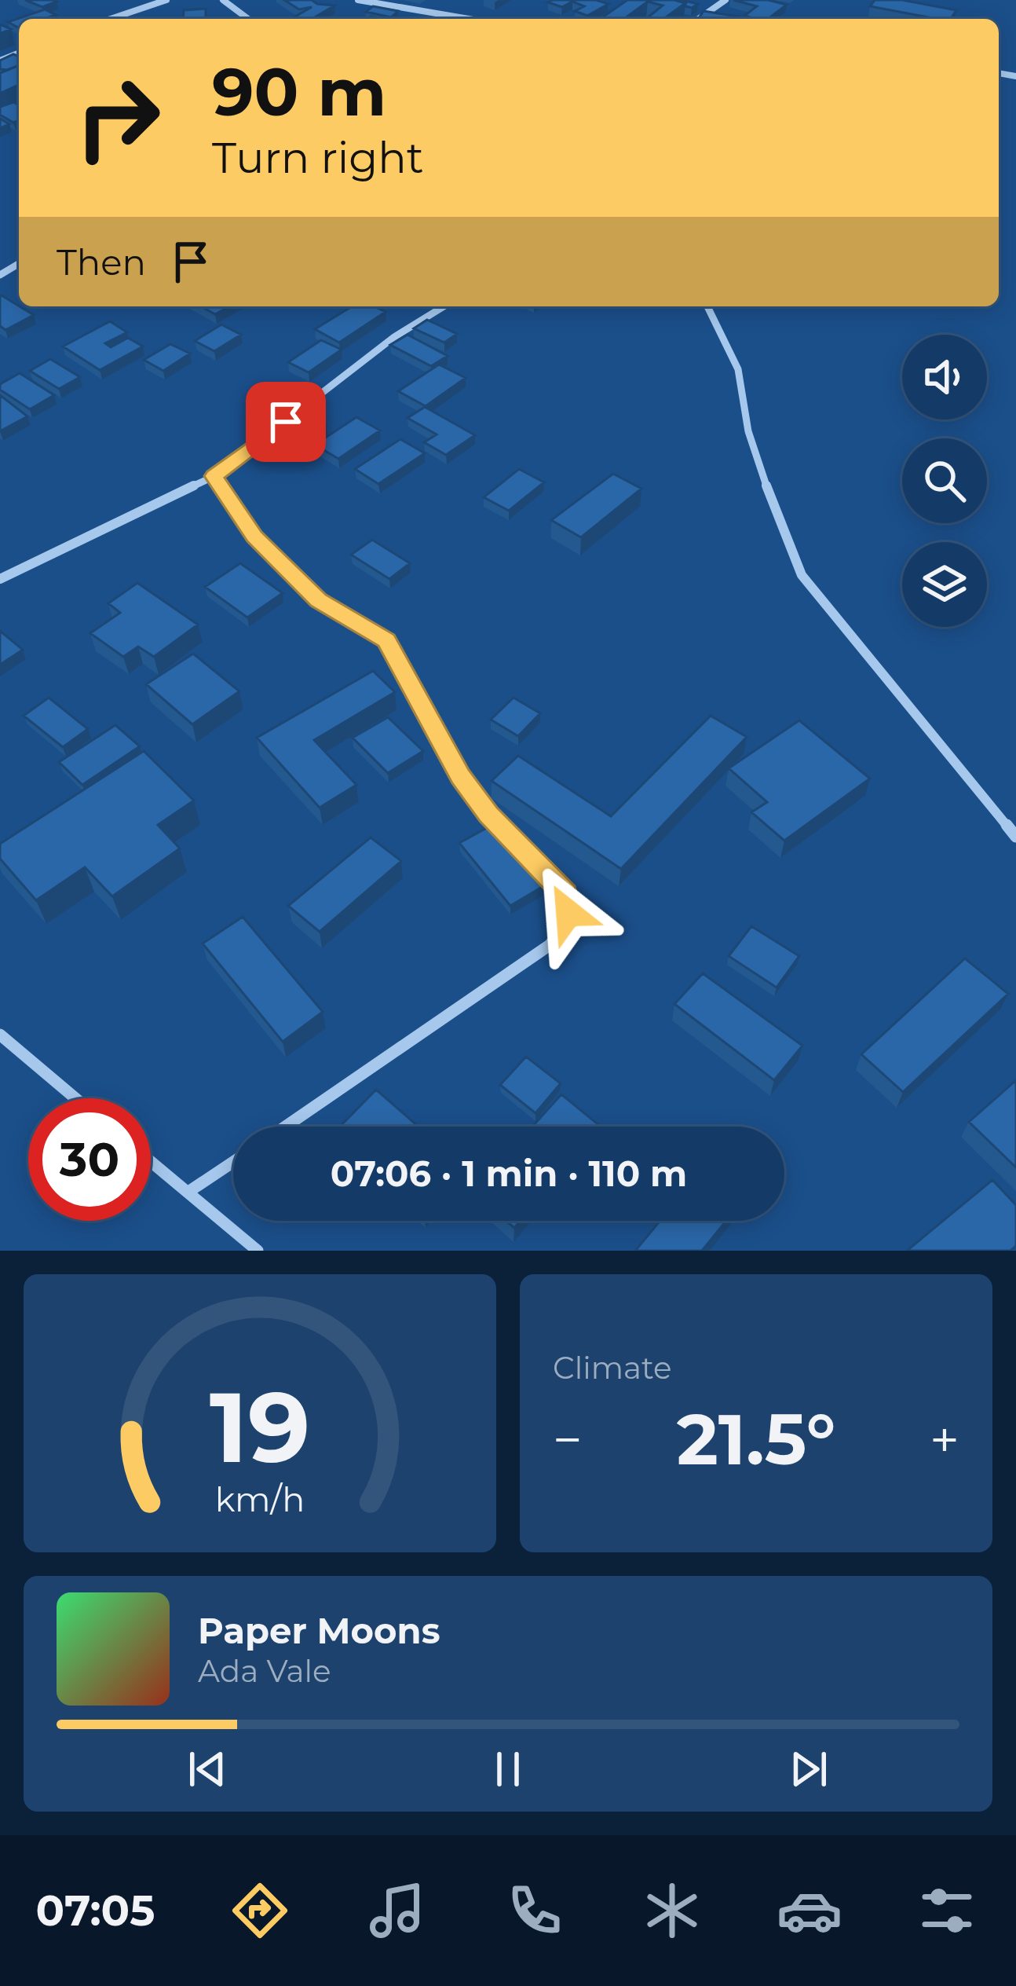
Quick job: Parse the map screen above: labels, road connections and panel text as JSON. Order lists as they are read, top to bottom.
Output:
{
  "page": {
    "turn": ["90 m", "Turn right"],
    "then": "Then",
    "limit": "30",
    "trip": "07:06 · 1 min · 110 m",
    "tile": "Climate",
    "heat": ["−", "21.5°", "+"],
    "song": ["Paper Moons", "Ada Vale"],
    "tabs": "07:05",
    "gauge": ["19", "km/h"]
  }
}
